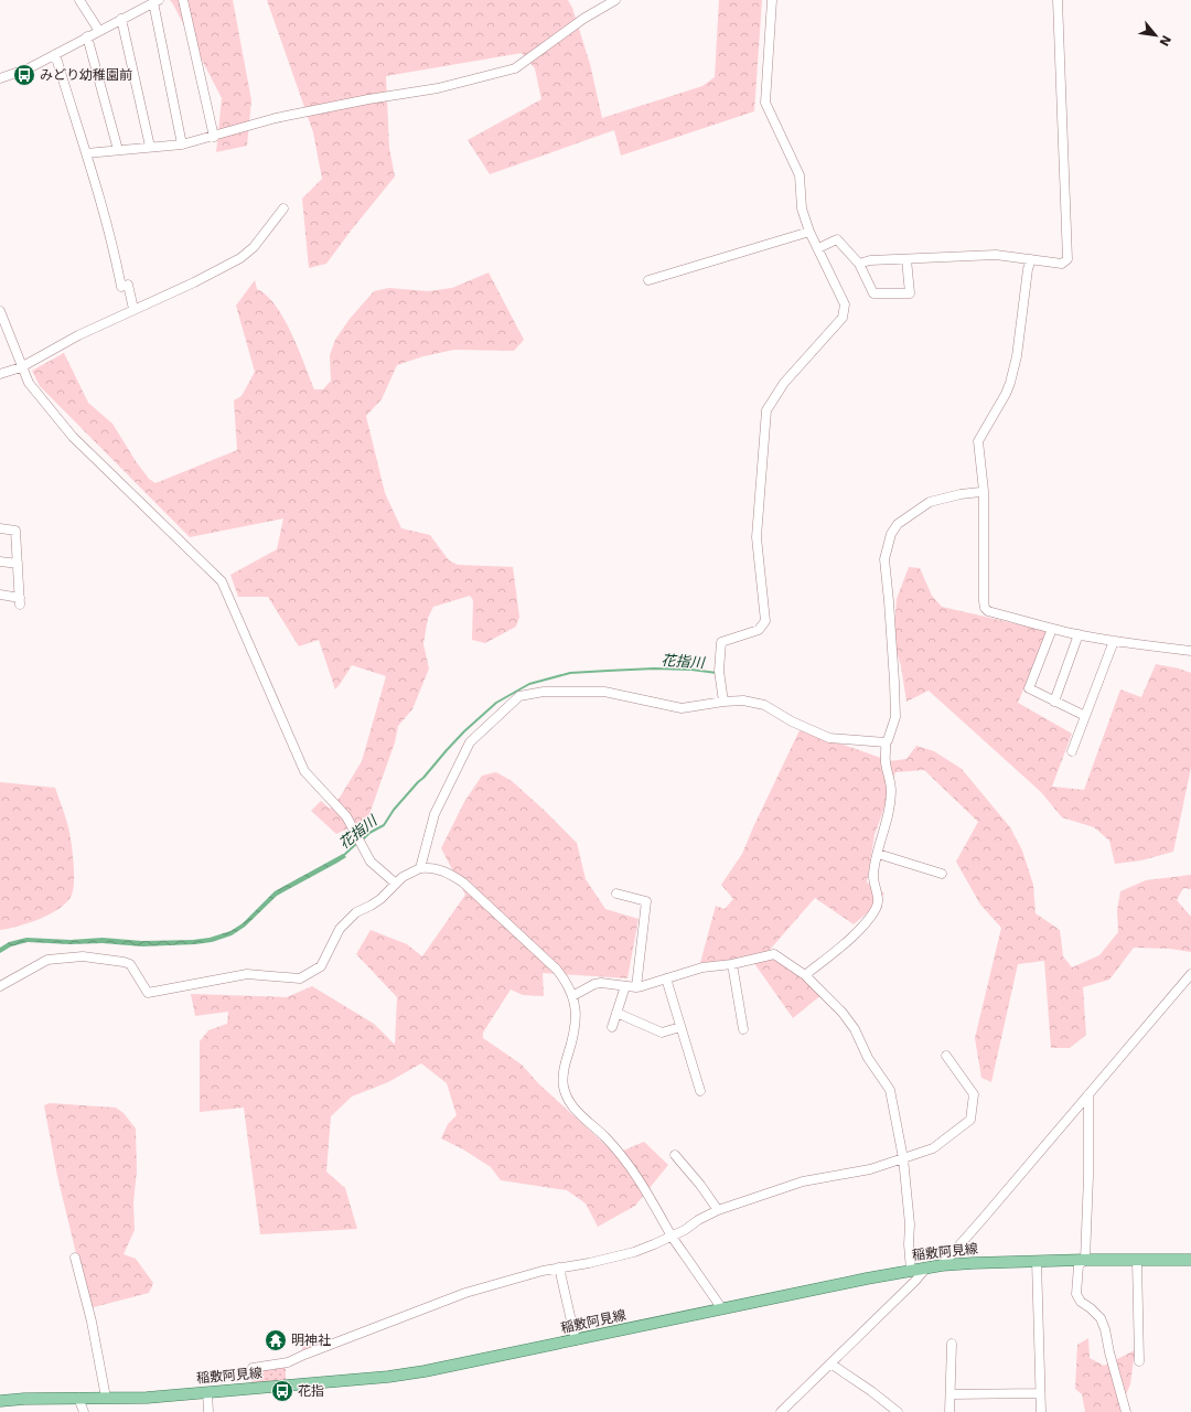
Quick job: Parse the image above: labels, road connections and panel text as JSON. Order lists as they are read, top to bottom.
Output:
{
  "streets": {
    "main road": ["稲敷阿見線"]
  },
  "water": ["花指川"],
  "places": {
    "bus stop": ["みどり幼稚園前", "花指"],
    "temple": ["明神社"]
  },
  "north": "bottom right"
}
